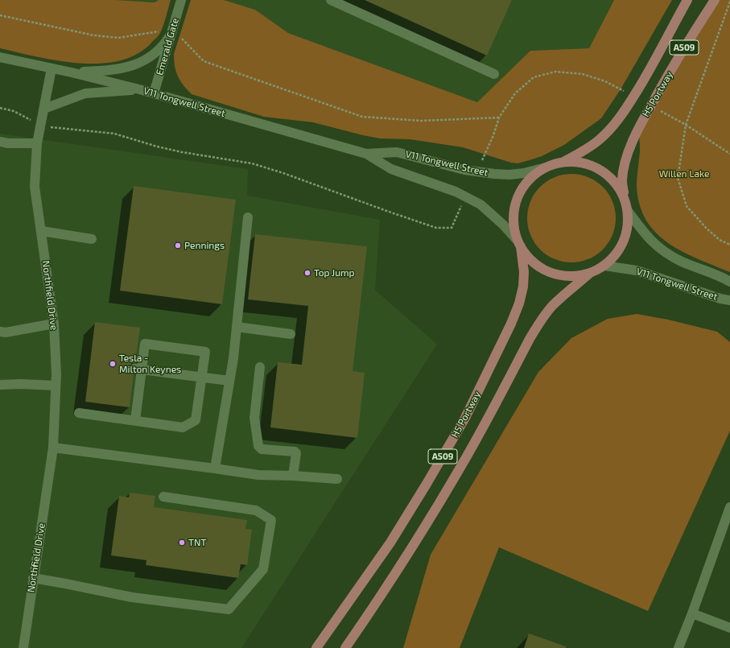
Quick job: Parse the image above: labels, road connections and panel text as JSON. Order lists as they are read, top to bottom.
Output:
{
  "streets": {
    "main road": ["A509", "H5 Portway"],
    "street": ["Emerald Gate", "V11 Tongwell Street", "Northfield Drive"]
  },
  "crossings": [
    ["Emerald Gate", "V11 Tongwell Street"],
    ["A509", "H5 Portway"],
    ["A509", "V11 Tongwell Street"],
    ["H5 Portway", "V11 Tongwell Street"],
    ["V11 Tongwell Street", "Northfield Drive"]
  ],
  "parks": ["Willen Lake"],
  "places": [
    "Pennings",
    "Top Jump",
    "Tesla - Milton Keynes",
    "TNT"
  ]
}
